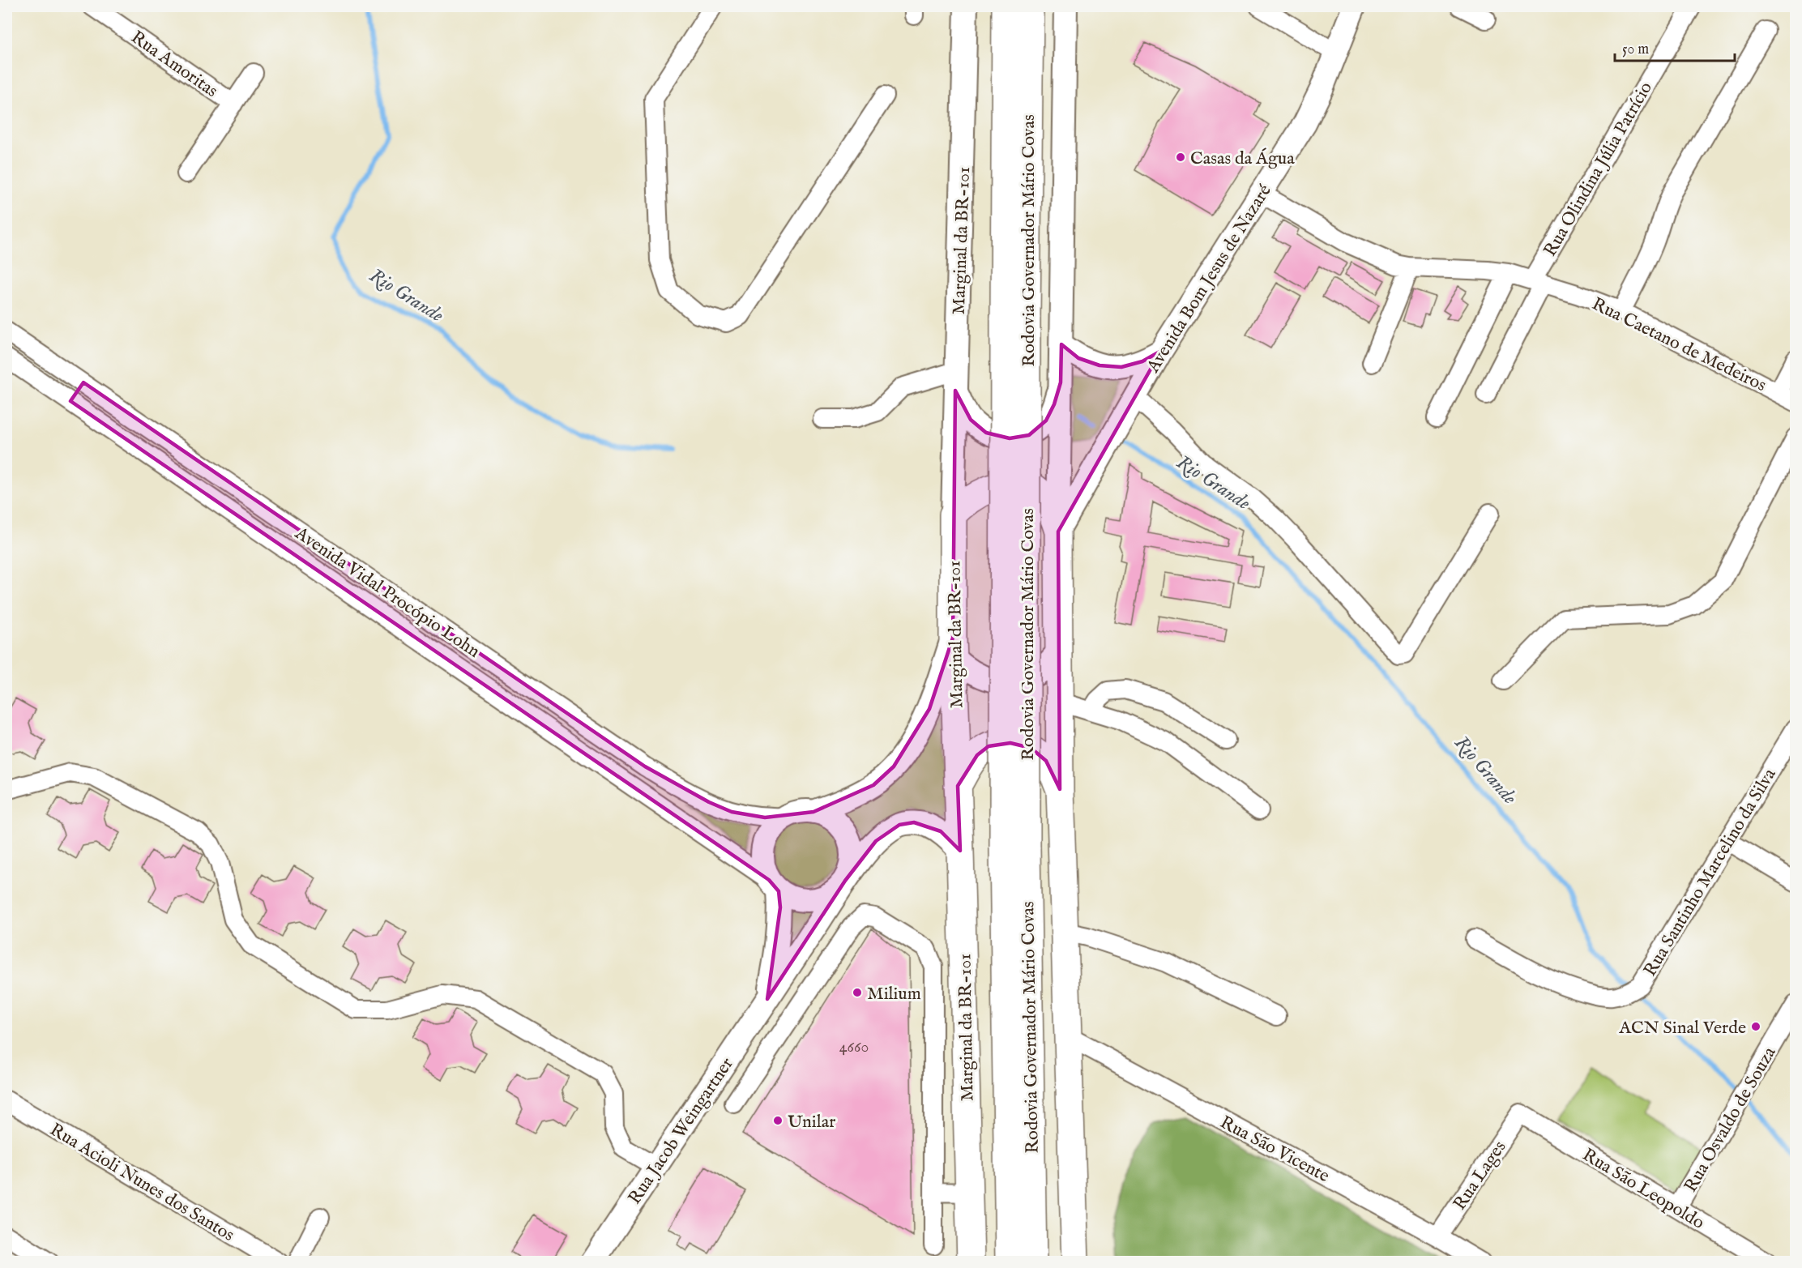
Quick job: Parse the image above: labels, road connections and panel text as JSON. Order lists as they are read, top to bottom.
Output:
{
  "streets": {
    "highway": ["Marginal da BR-101", "Rodovia Governador Mário Covas"],
    "main road": ["Avenida Bom Jesus de Nazaré", "Rua Jacob Weingartner"],
    "street": [
      "Rua Amoritas",
      "Rua Olindina Júlia Patrício",
      "Rua Caetano de Medeiros",
      "Avenida Vidal Procópio Lohn",
      "Rua Santinho Marcelino da Silva",
      "Rua Osvaldo de Souza",
      "Rua São Vicente",
      "Rua Lages",
      "Rua Acioli Nunes dos Santos",
      "Rua São Leopoldo"
    ]
  },
  "crossings": [
    ["Rua Olindina Júlia Patrício", "Rua Caetano de Medeiros"],
    ["Marginal da BR-101", "Rua Jacob Weingartner"],
    ["Avenida Bom Jesus de Nazaré", "Rua Caetano de Medeiros"],
    ["Avenida Vidal Procópio Lohn", "Rua Jacob Weingartner"],
    ["Rua Osvaldo de Souza", "Rua São Leopoldo"],
    ["Rua São Vicente", "Rua Lages"],
    ["Rua Lages", "Rua São Leopoldo"]
  ],
  "water": ["Rio Grande"],
  "places": [
    "Casas da Água",
    "Milium",
    "ACN Sinal Verde",
    "Unilar"
  ],
  "house_numbers": ["4660"],
  "scale_bar": "50 m"
}
